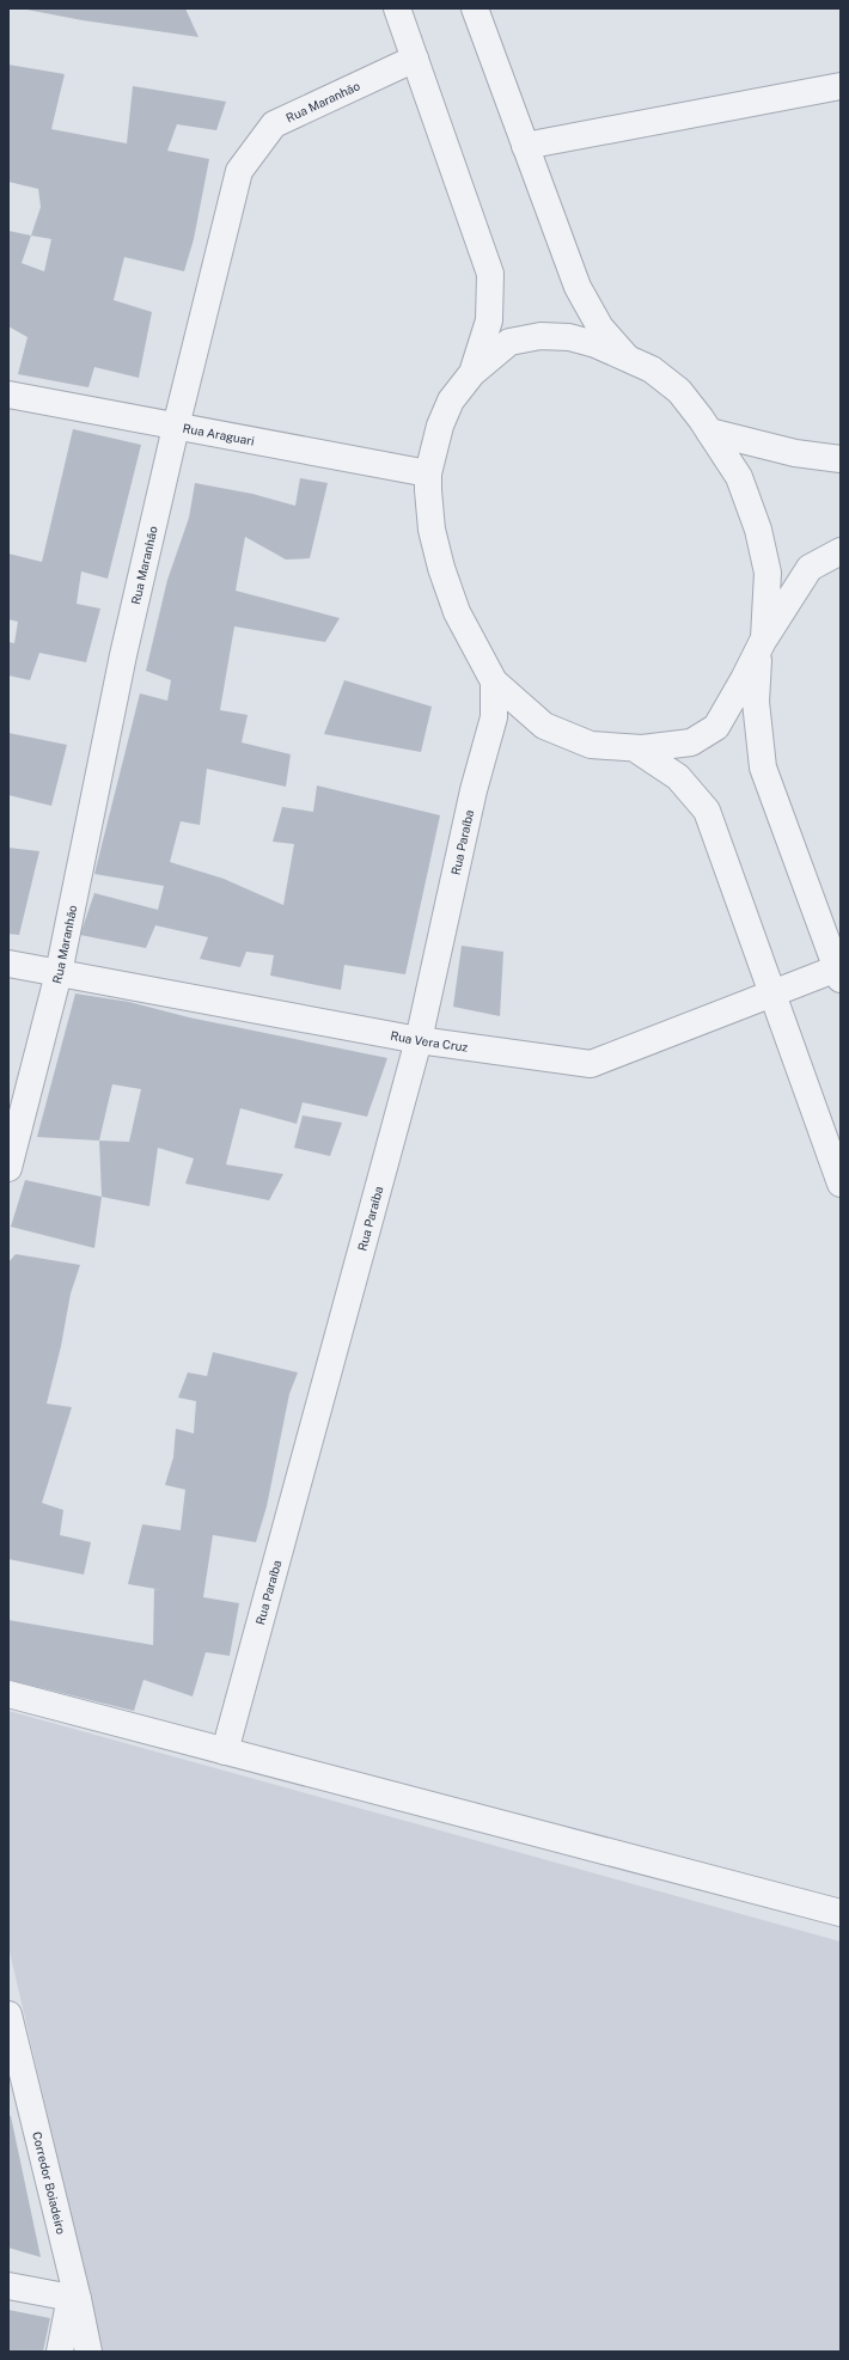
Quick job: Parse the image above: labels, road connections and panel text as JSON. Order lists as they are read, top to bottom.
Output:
{
  "streets": {
    "street": [
      "Rua Maranhão",
      "Rua Araguari",
      "Rua Paraíba",
      "Rua Vera Cruz",
      "Corredor Boiadeiro"
    ]
  },
  "crossings": [
    ["Rua Maranhão", "Rua Araguari"],
    ["Rua Maranhão", "Rua Vera Cruz"],
    ["Rua Paraíba", "Rua Vera Cruz"]
  ]
}
